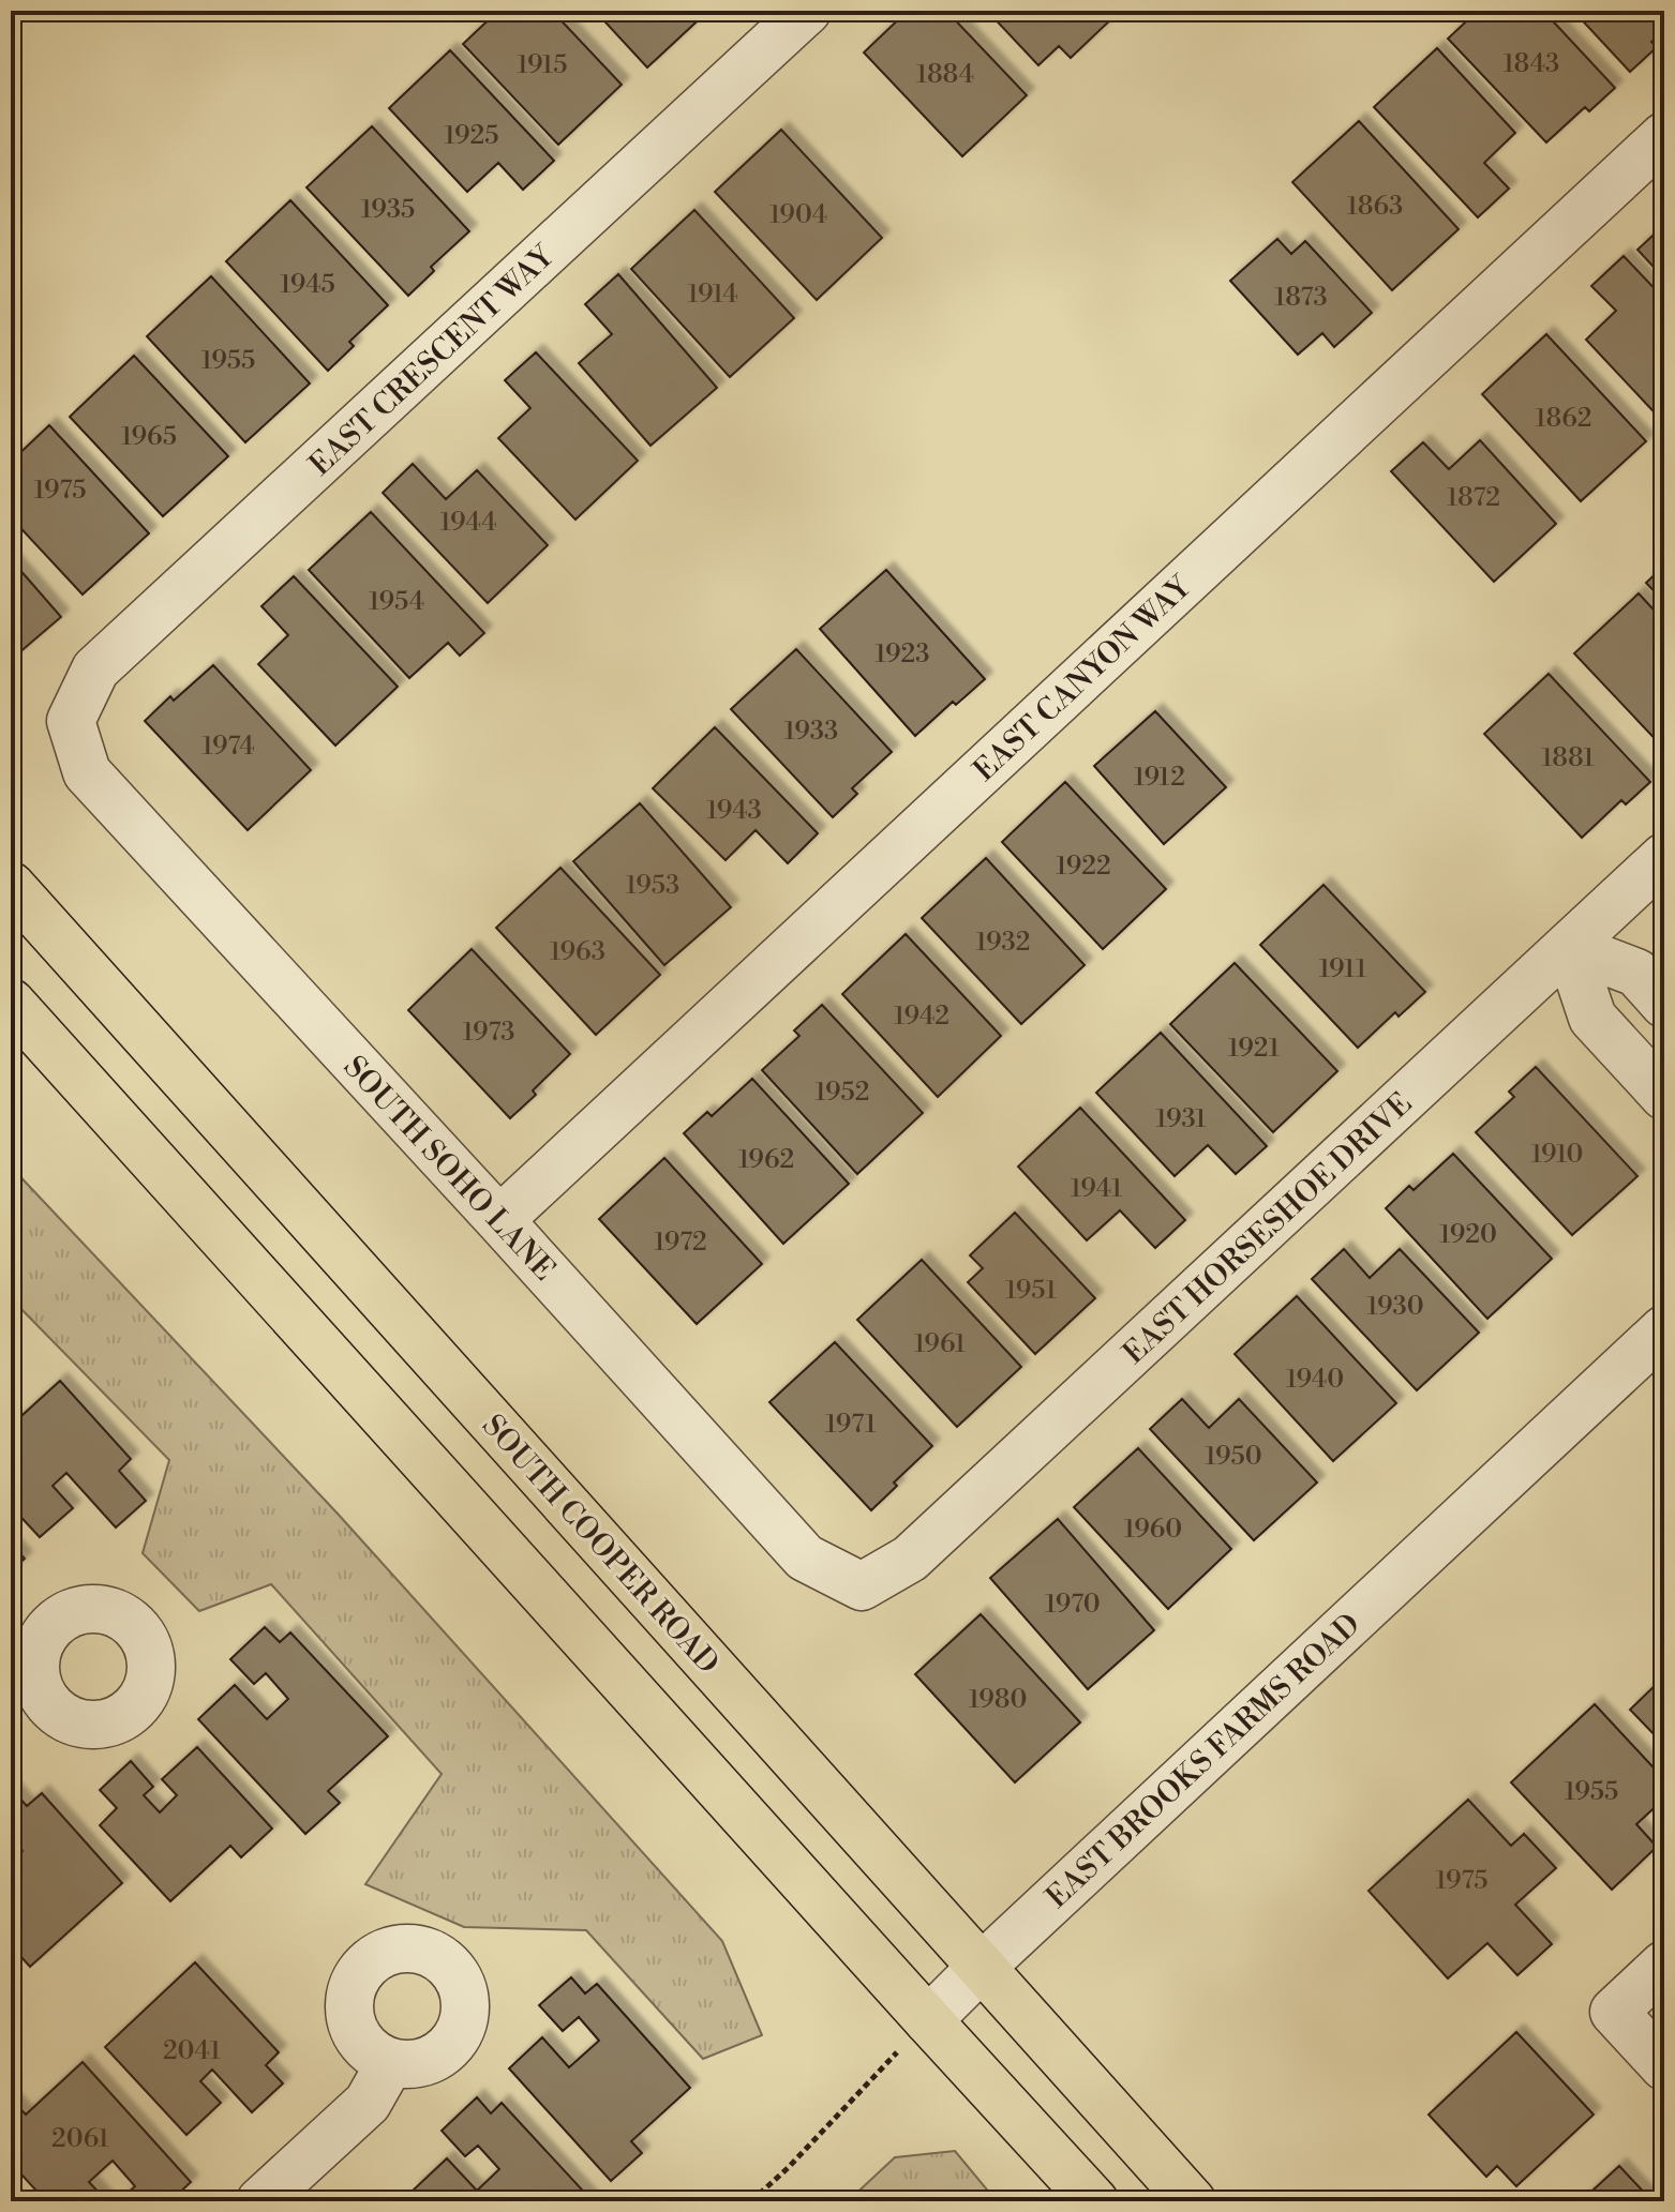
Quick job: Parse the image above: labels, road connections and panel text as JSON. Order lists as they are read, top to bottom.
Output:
{
  "streets": {
    "main road": ["SOUTH COOPER ROAD"],
    "street": [
      "EAST CRESCENT WAY",
      "EAST CANYON WAY",
      "SOUTH SOHO LANE",
      "EAST HORSESHOE DRIVE",
      "EAST BROOKS FARMS ROAD"
    ]
  },
  "crossings": [
    ["EAST CRESCENT WAY", "SOUTH SOHO LANE"],
    ["EAST CANYON WAY", "SOUTH SOHO LANE"],
    ["SOUTH SOHO LANE", "EAST HORSESHOE DRIVE"],
    ["SOUTH COOPER ROAD", "EAST BROOKS FARMS ROAD"]
  ],
  "house_numbers": [
    "1843",
    "1915",
    "1884",
    "1925",
    "1863",
    "1935",
    "1904",
    "1945",
    "1914",
    "1873",
    "1955",
    "1862",
    "1965",
    "1975",
    "1872",
    "1944",
    "1954",
    "1923",
    "1933",
    "1974",
    "1881",
    "1912",
    "1943",
    "1922",
    "1953",
    "1932",
    "1963",
    "1911",
    "1942",
    "1973",
    "1921",
    "1952",
    "1931",
    "1910",
    "1962",
    "1941",
    "1920",
    "1972",
    "1951",
    "1930",
    "1961",
    "1940",
    "1971",
    "1950",
    "1960",
    "1970",
    "1980",
    "1955",
    "1975",
    "2041",
    "2061"
  ]
}
